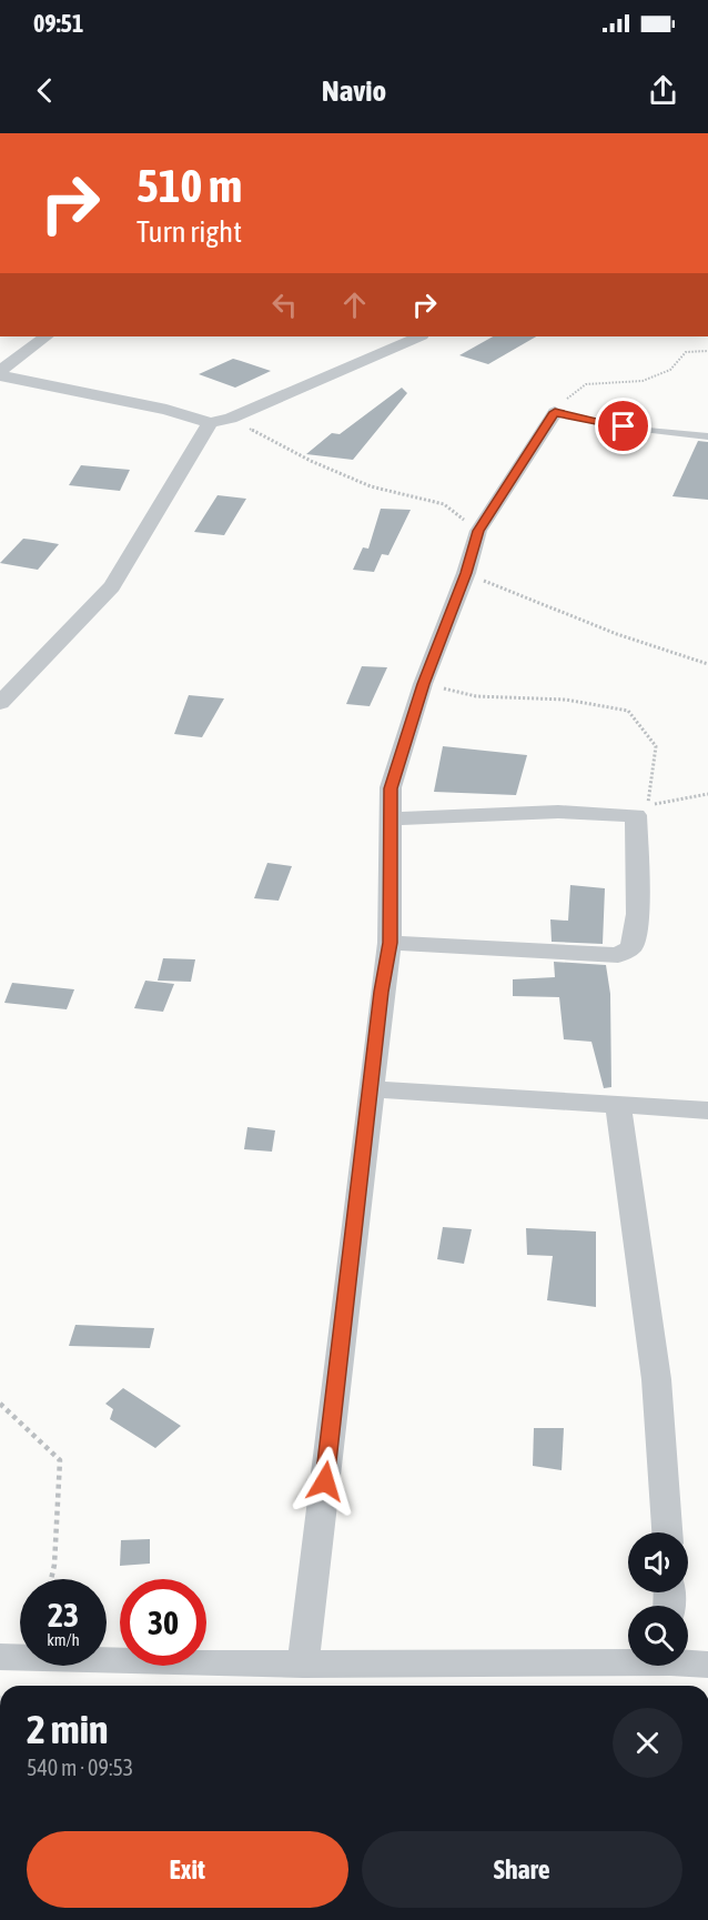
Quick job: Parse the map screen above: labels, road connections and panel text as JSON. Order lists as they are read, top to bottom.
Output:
{
  "page": {
    "status": "09:51",
    "header": "Navio",
    "turn": ["510 m", "Turn right"],
    "speed": "23 km/h",
    "limit": "30",
    "heading": ["2 min", "540 m · 09:53"],
    "buttons": ["Exit", "Share"]
  }
}
